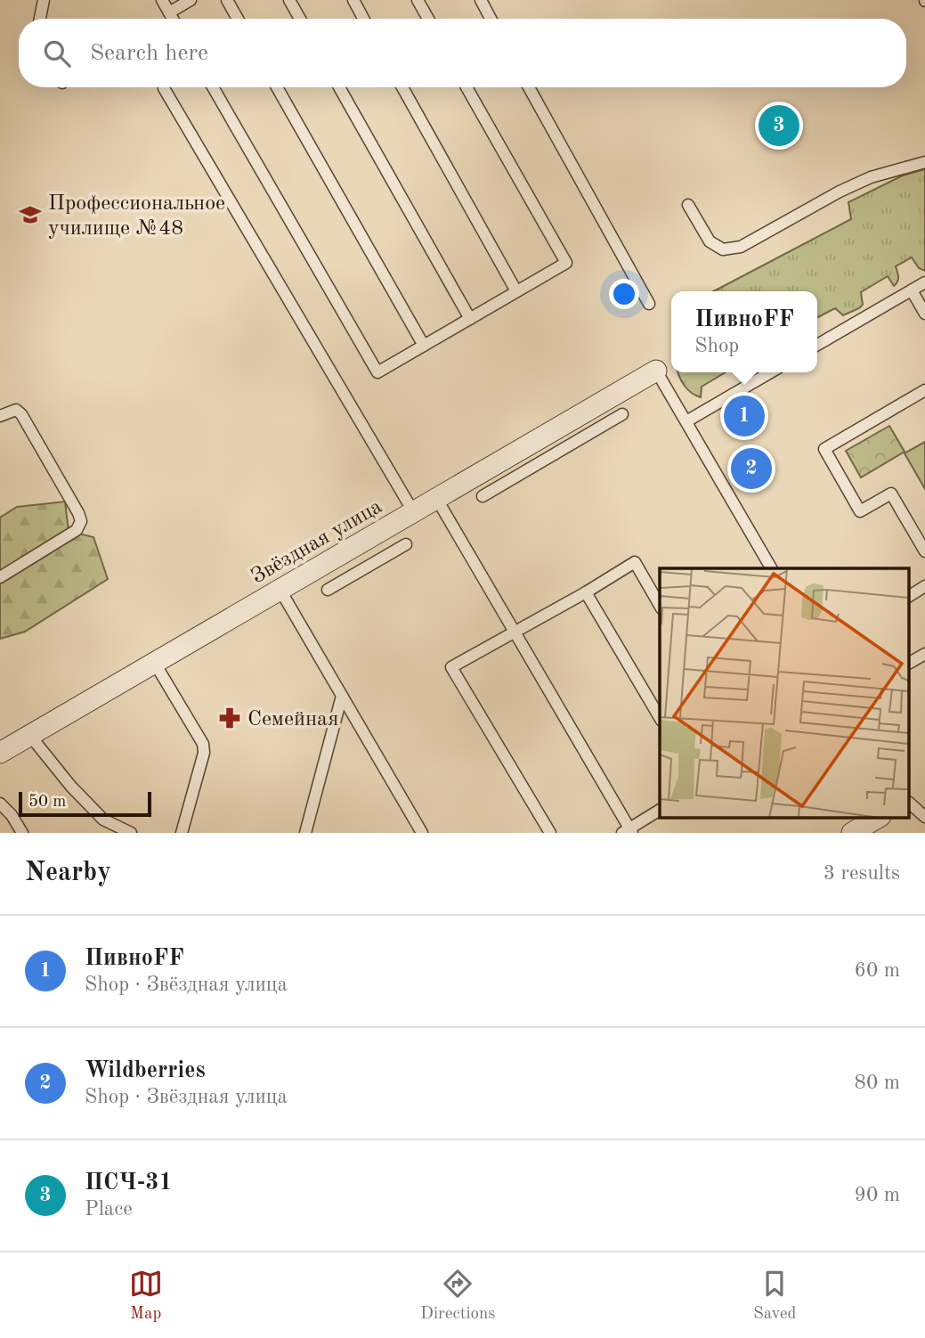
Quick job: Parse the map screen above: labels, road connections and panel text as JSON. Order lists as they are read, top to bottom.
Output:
{
  "streets": {
    "street": ["Звёздная улица"]
  },
  "places": {
    "school or university": ["Профессиональное училище №48"],
    "pharmacy": ["Семейная"]
  },
  "scale_bar": "50 m",
  "page": {
    "search": "Search here",
    "pins": ["3", "1", "2"],
    "popup": ["ПивноFF", "Shop"],
    "scale": "50 m",
    "heading": ["Nearby", "3 results"],
    "list": [
      {
        "mark": "1",
        "name": "ПивноFF",
        "note": "Shop · Звёздная улица",
        "value": "60 m"
      },
      {
        "mark": "2",
        "name": "Wildberries",
        "note": "Shop · Звёздная улица",
        "value": "80 m"
      },
      {
        "mark": "3",
        "name": "ПСЧ-31",
        "note": "Place",
        "value": "90 m"
      }
    ],
    "nav": ["Map", "Directions", "Saved"]
  }
}
